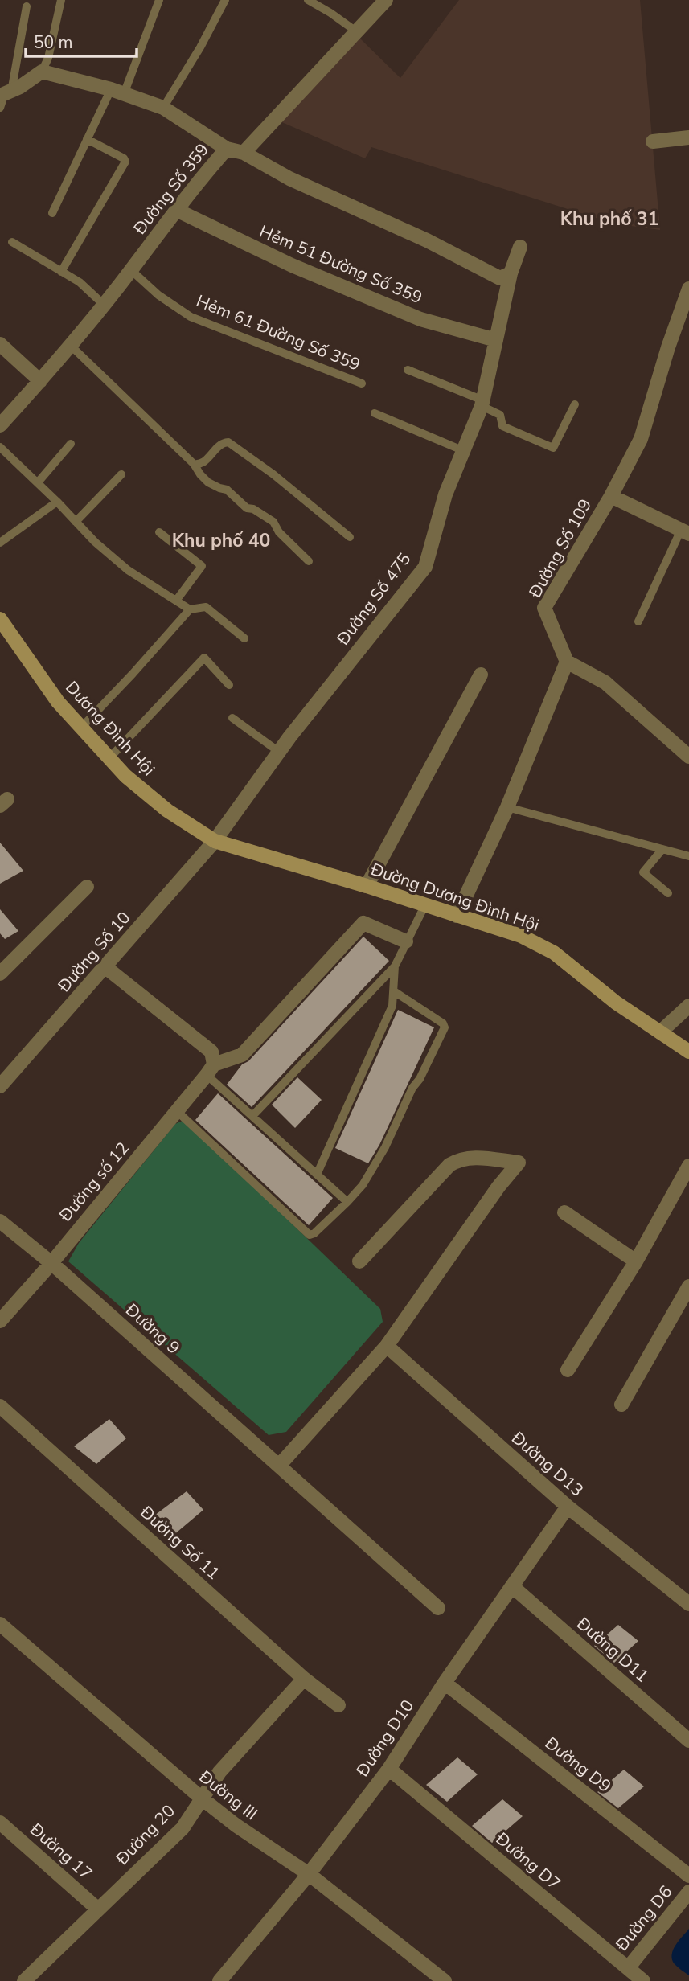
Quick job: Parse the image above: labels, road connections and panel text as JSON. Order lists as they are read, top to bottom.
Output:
{
  "streets": {
    "street": [
      "Đường Số 359",
      "Hẻm 51 Đường Số 359",
      "Đường Số 109",
      "Đường Số 475",
      "Dương Đình Hội",
      "Đường Dương Đình Hội",
      "Đường Số 10",
      "Đường số 12",
      "Đường 9",
      "Đường D13",
      "Đường Số 11",
      "Đường D11",
      "Đường D10",
      "Đường D9",
      "Đường III",
      "Đường 20",
      "Đường 17",
      "Đường D7",
      "Đường D6"
    ],
    "lane": ["Hẻm 61 Đường Số 359"]
  },
  "crossings": [
    ["Đường Số 359", "Hẻm 51 Đường Số 359"],
    ["Đường Số 359", "Hẻm 61 Đường Số 359"],
    ["Đường Số 359", "Đường Số 475"],
    ["Hẻm 51 Đường Số 359", "Đường Số 475"],
    ["Đường Số 475", "Dương Đình Hội"],
    ["Đường Số 475", "Đường Dương Đình Hội"],
    ["Đường Số 475", "Đường Số 10"],
    ["Dương Đình Hội", "Đường Dương Đình Hội"],
    ["Dương Đình Hội", "Đường Số 10"],
    ["Đường Dương Đình Hội", "Đường Số 10"],
    ["Đường số 12", "Đường 9"],
    ["Đường D13", "Đường D10"],
    ["Đường Số 11", "Đường 20"],
    ["Đường D11", "Đường D10"],
    ["Đường D10", "Đường D9"],
    ["Đường D10", "Đường III"],
    ["Đường D10", "Đường D7"],
    ["Đường III", "Đường 20"],
    ["Đường 20", "Đường 17"],
    ["Đường D7", "Đường D6"]
  ],
  "districts": ["Khu phố 31", "Khu phố 40"],
  "scale_bar": "50 m"
}
